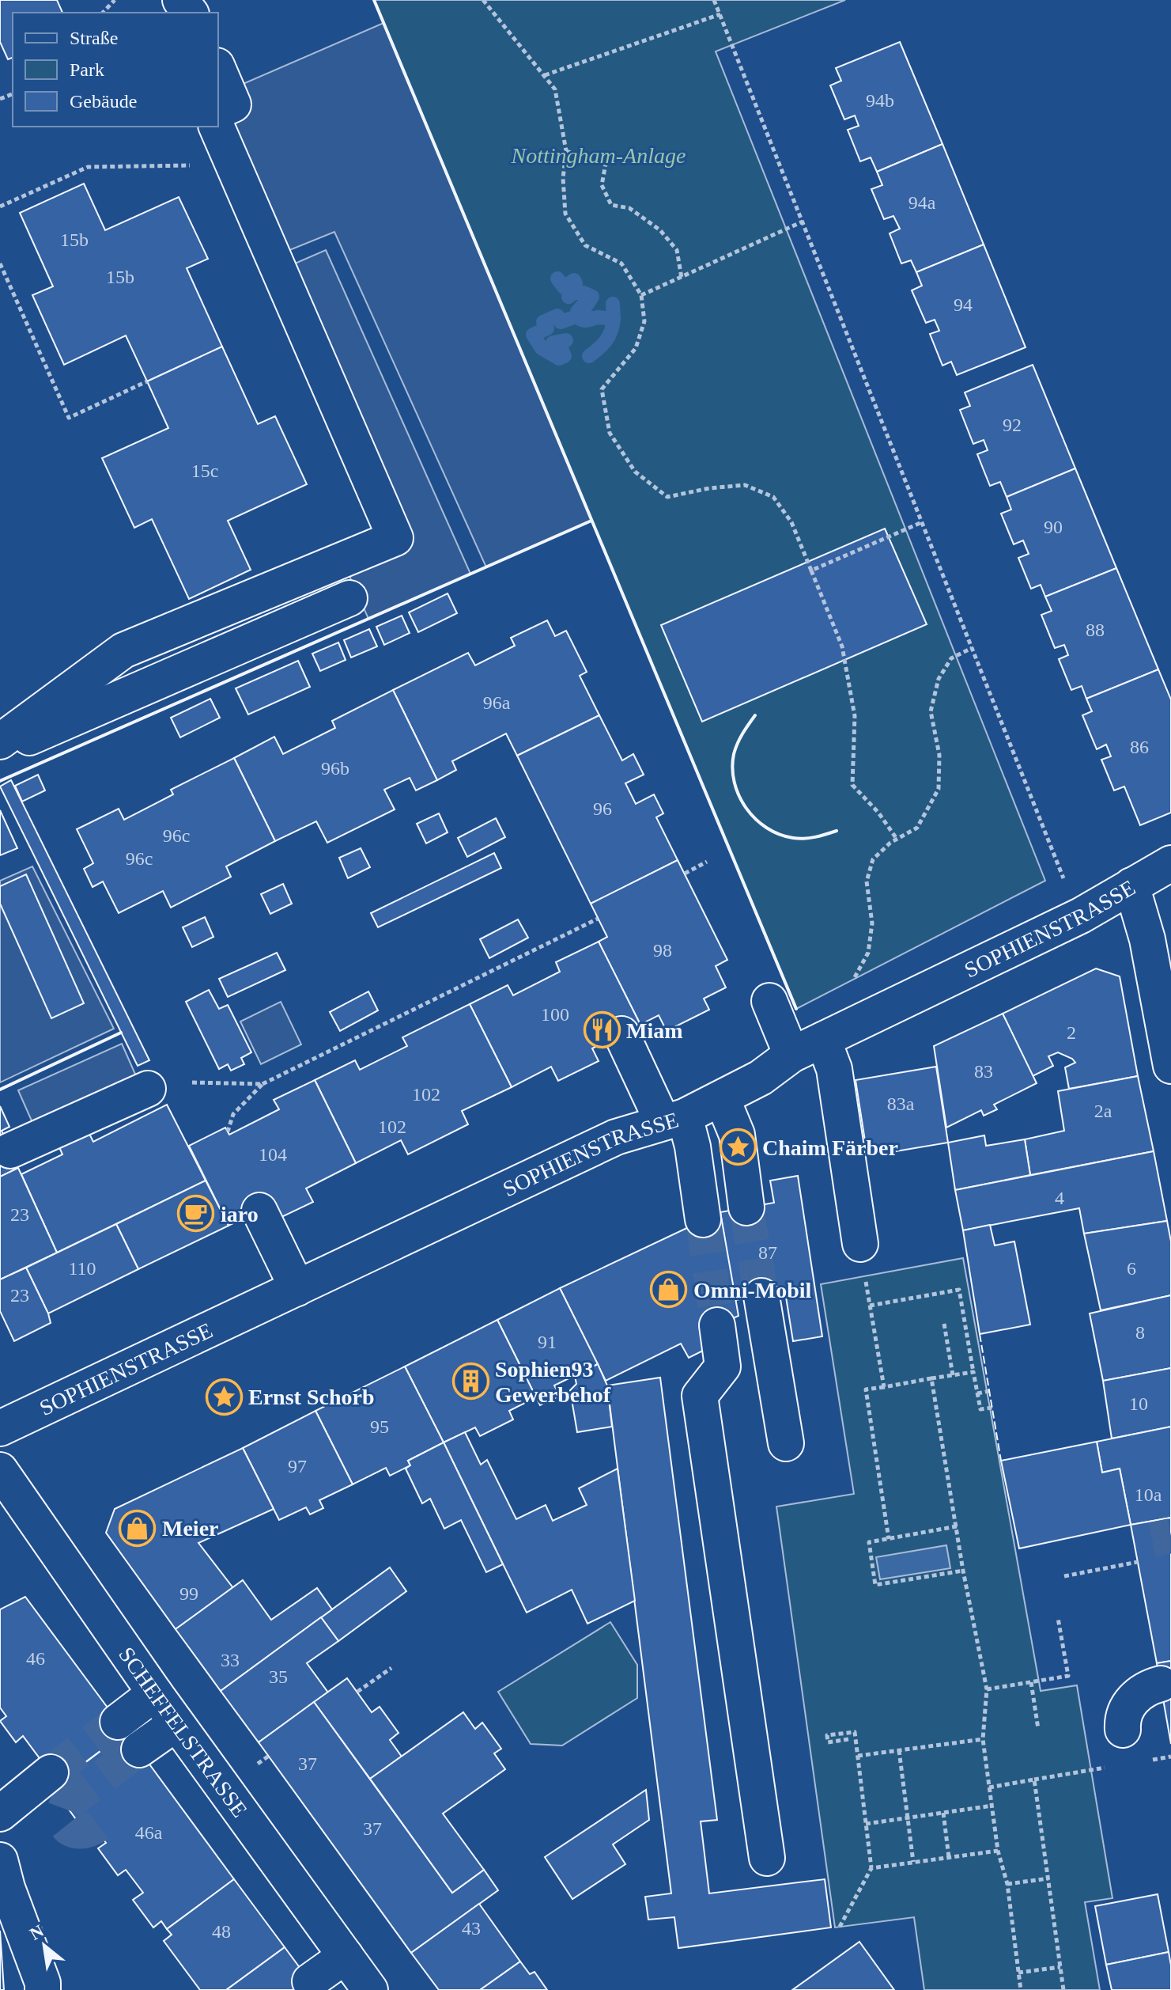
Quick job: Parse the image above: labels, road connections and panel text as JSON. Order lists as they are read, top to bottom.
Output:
{
  "streets": {
    "street": ["SOPHIENSTRASSE", "SCHEFFELSTRASSE"]
  },
  "parks": ["Nottingham-Anlage"],
  "places": {
    "restaurant": ["Miam"],
    "place": ["Chaim Färber", "Ernst Schorb"],
    "cafe": ["iaro"],
    "shop": ["Omni-Mobil", "Meier"],
    "building": ["Sophien93 Gewerbehof"]
  },
  "house_numbers": [
    "94b",
    "94a",
    "15b",
    "15b",
    "94",
    "92",
    "15c",
    "90",
    "88",
    "96a",
    "86",
    "96b",
    "96",
    "96c",
    "96c",
    "98",
    "100",
    "2",
    "83",
    "102",
    "83a",
    "2a",
    "102",
    "104",
    "4",
    "23",
    "87",
    "110",
    "6",
    "23",
    "8",
    "91",
    "10",
    "95",
    "97",
    "10a",
    "99",
    "46",
    "33",
    "35",
    "37",
    "37",
    "46a",
    "43",
    "48"
  ],
  "legend": ["Straße", "Park", "Gebäude"],
  "north": "top left"
}
